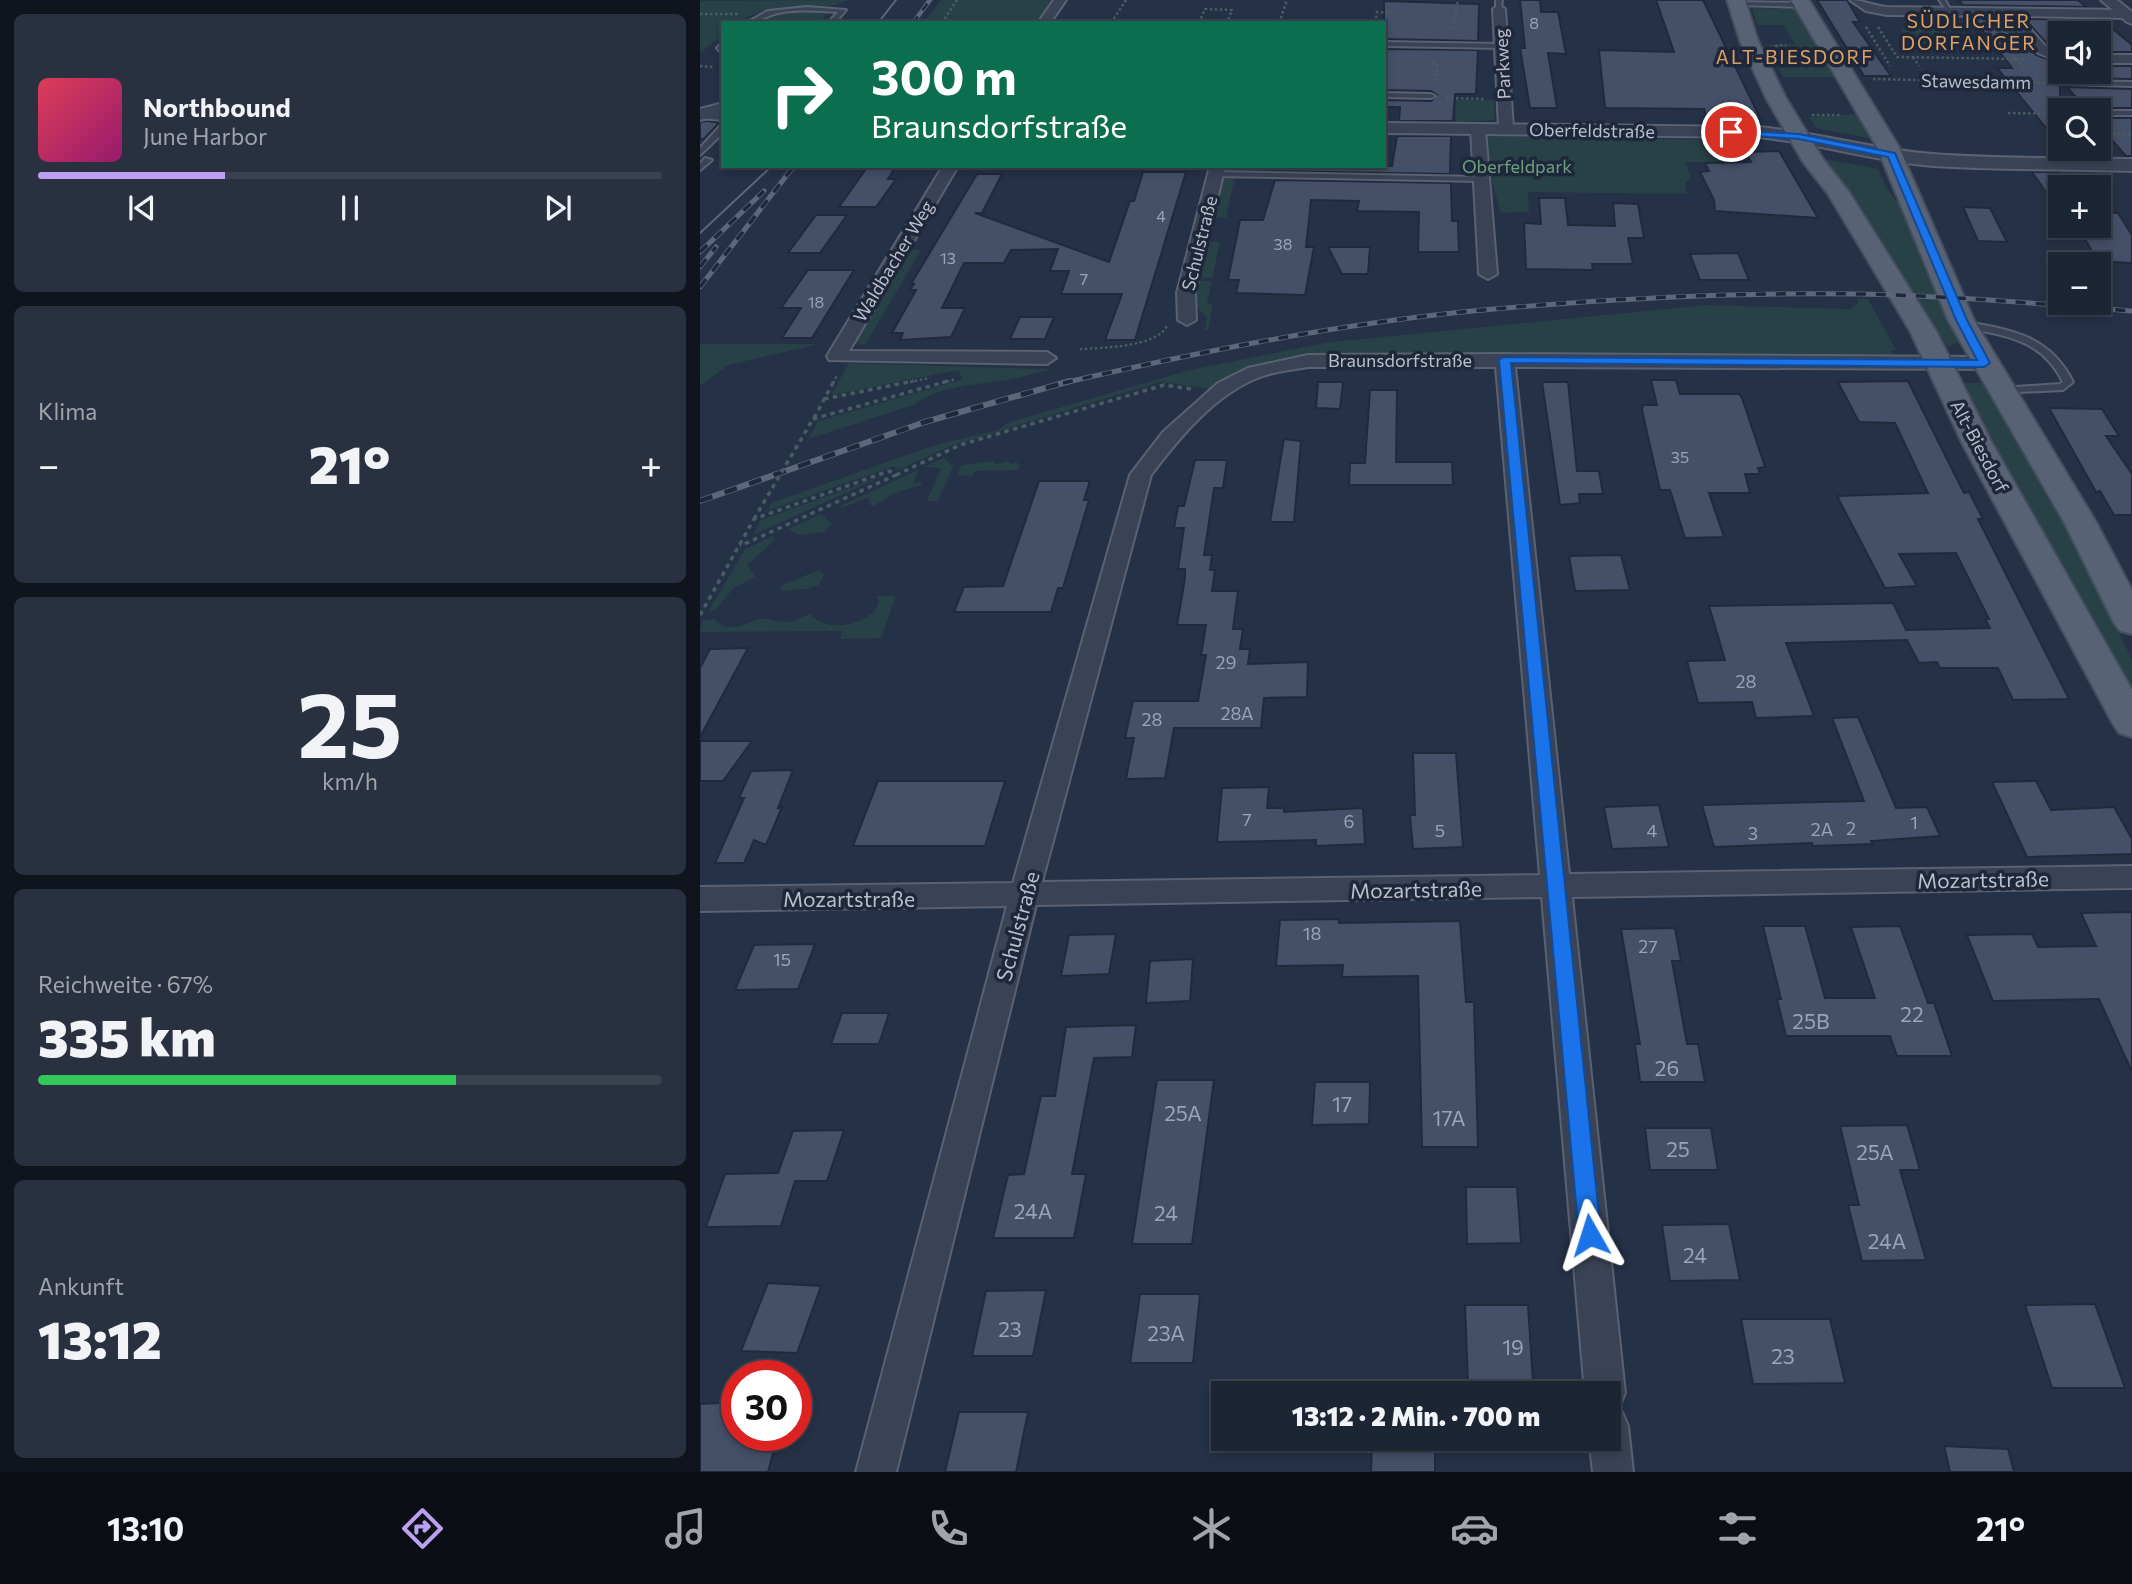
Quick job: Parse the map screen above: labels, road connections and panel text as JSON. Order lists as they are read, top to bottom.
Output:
{
  "streets": {
    "main road": ["Alt-Biesdorf"],
    "street": [
      "Parkweg",
      "Oberfeldstraße",
      "Schulstraße",
      "Waldbacher Weg",
      "Braunsdorfstraße",
      "Mozartstraße"
    ],
    "path": ["Stawesdamm"]
  },
  "crossings": [
    ["Parkweg", "Oberfeldstraße"],
    ["Oberfeldstraße", "Alt-Biesdorf"],
    ["Schulstraße", "Braunsdorfstraße"],
    ["Schulstraße", "Mozartstraße"],
    ["Braunsdorfstraße", "Alt-Biesdorf"]
  ],
  "districts": ["SÜDLICHER DORFANGER", "ALT-BIESDORF"],
  "parks": ["Oberfeldpark"],
  "house_numbers": [
    "8",
    "4",
    "38",
    "13",
    "7",
    "18",
    "35",
    "29",
    "28",
    "28A",
    "28",
    "7",
    "6",
    "1",
    "2",
    "2A",
    "5",
    "4",
    "3",
    "18",
    "27",
    "15",
    "22",
    "25B",
    "26",
    "17",
    "25A",
    "17A",
    "25",
    "25A",
    "24A",
    "24",
    "24A",
    "24",
    "23",
    "23A",
    "19",
    "23"
  ],
  "page": {
    "map_buttons": ["+", "−"],
    "turn": ["300 m", "Braunsdorfstraße"],
    "song": ["Northbound", "June Harbor"],
    "tile": [
      "Klima",
      ["25", "km/h"],
      ["Reichweite · 67%", "335 km"],
      ["Ankunft", "13:12"]
    ],
    "heat": ["−", "21°", "+"],
    "limit": "30",
    "trip": "13:12 · 2 Min. · 700 m",
    "tabs": ["13:10", "21°"]
  }
}
